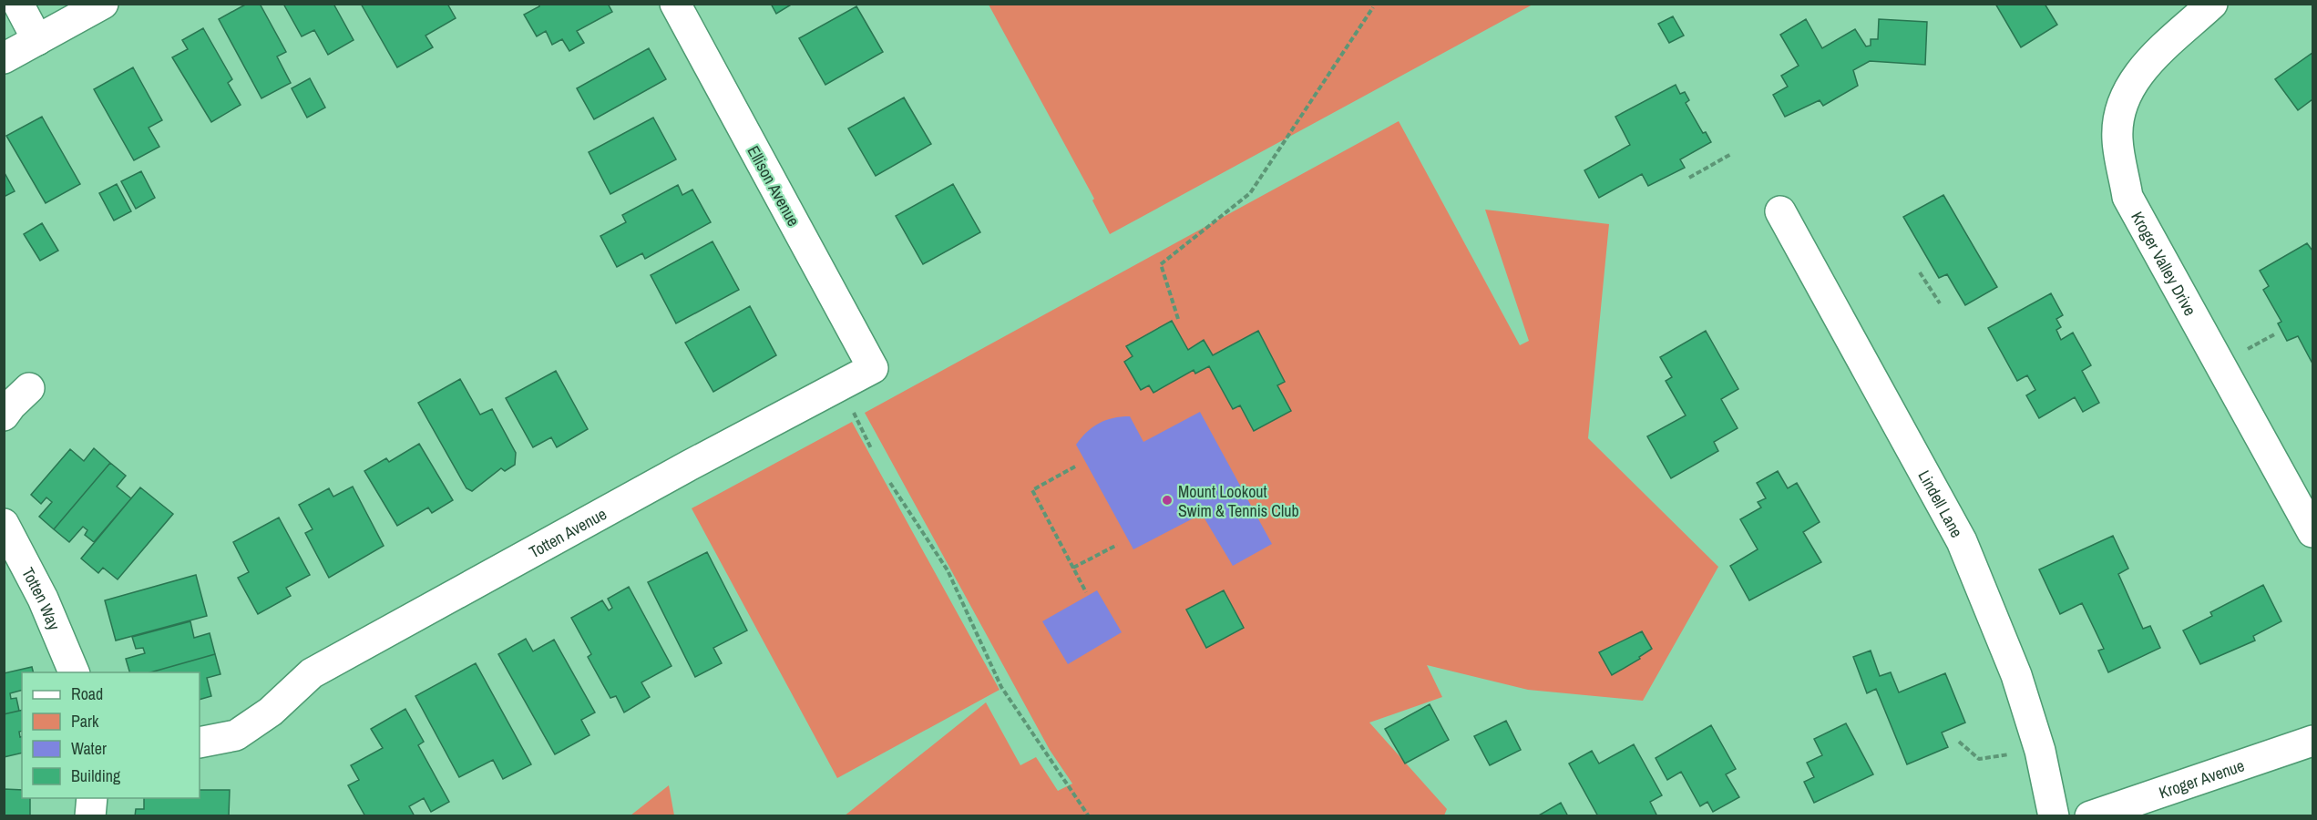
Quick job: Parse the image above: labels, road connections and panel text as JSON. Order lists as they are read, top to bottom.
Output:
{
  "streets": {
    "street": [
      "Ellison Avenue",
      "Kroger Valley Drive",
      "Lindell Lane",
      "Totten Avenue",
      "Totten Way",
      "Kroger Avenue"
    ]
  },
  "crossings": [
    ["Ellison Avenue", "Totten Avenue"]
  ],
  "places": ["Mount Lookout Swim & Tennis Club"],
  "legend": [
    "Road",
    "Park",
    "Water",
    "Building"
  ]
}
